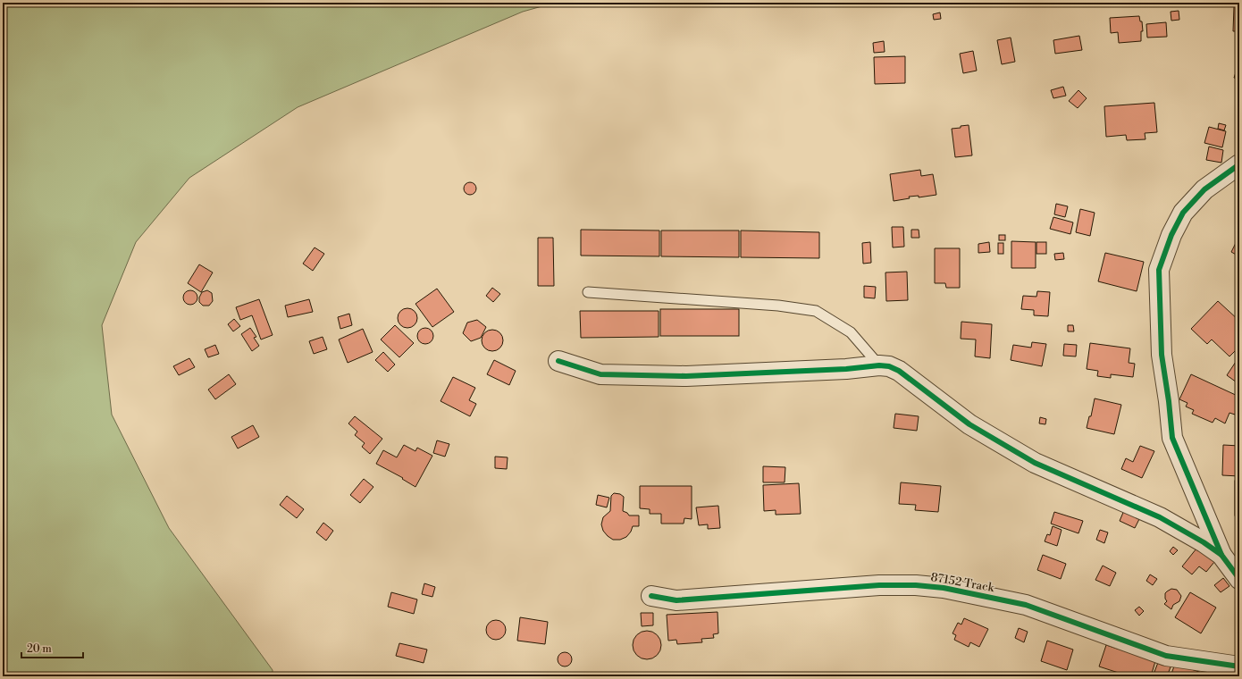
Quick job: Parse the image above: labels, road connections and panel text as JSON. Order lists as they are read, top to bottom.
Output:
{
  "streets": {
    "street": ["87152 Track"]
  },
  "scale_bar": "20 m"
}
